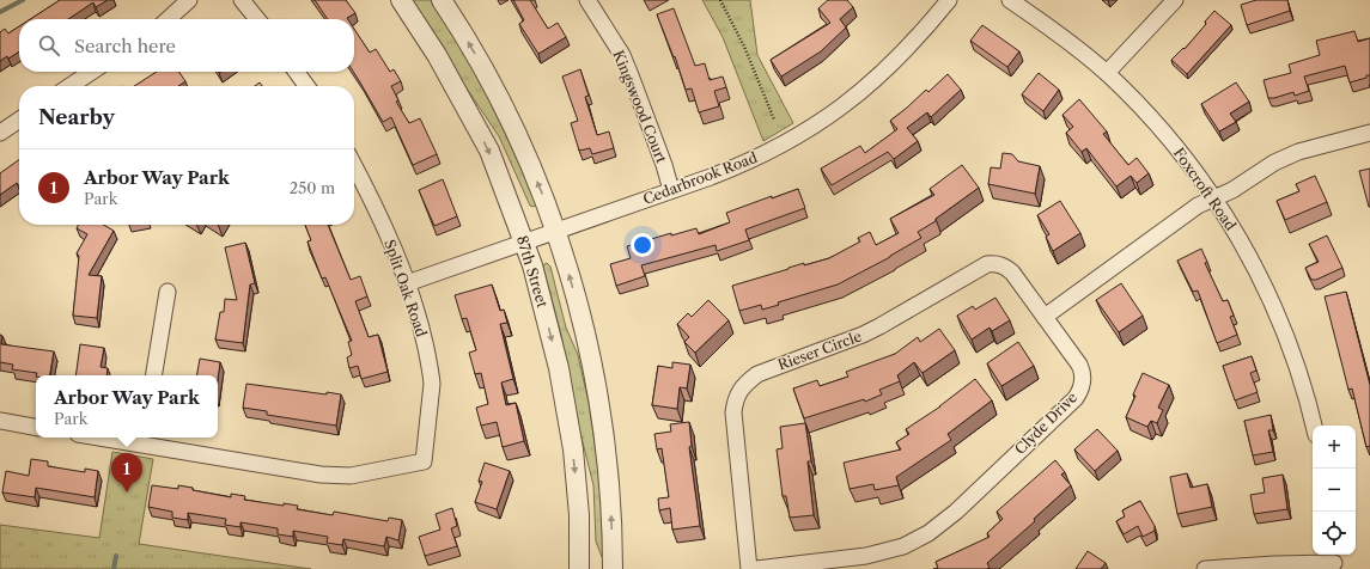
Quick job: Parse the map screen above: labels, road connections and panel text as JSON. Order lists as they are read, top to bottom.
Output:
{
  "streets": {
    "street": [
      "Kingswood Court",
      "Cedarbrook Road",
      "Foxcroft Road",
      "87th Street",
      "Split Oak Road",
      "Rieser Circle",
      "Clyde Drive"
    ]
  },
  "crossings": [
    ["Kingswood Court", "Cedarbrook Road"],
    ["Cedarbrook Road", "87th Street"],
    ["Cedarbrook Road", "Split Oak Road"],
    ["Rieser Circle", "Clyde Drive"]
  ],
  "page": {
    "search": "Search here",
    "heading": "Nearby",
    "list": [
      {
        "mark": "1",
        "name": "Arbor Way Park",
        "note": "Park",
        "value": "250 m"
      }
    ],
    "popup": ["Arbor Way Park", "Park"],
    "map_buttons": ["+", "−"],
    "pins": "1"
  }
}
